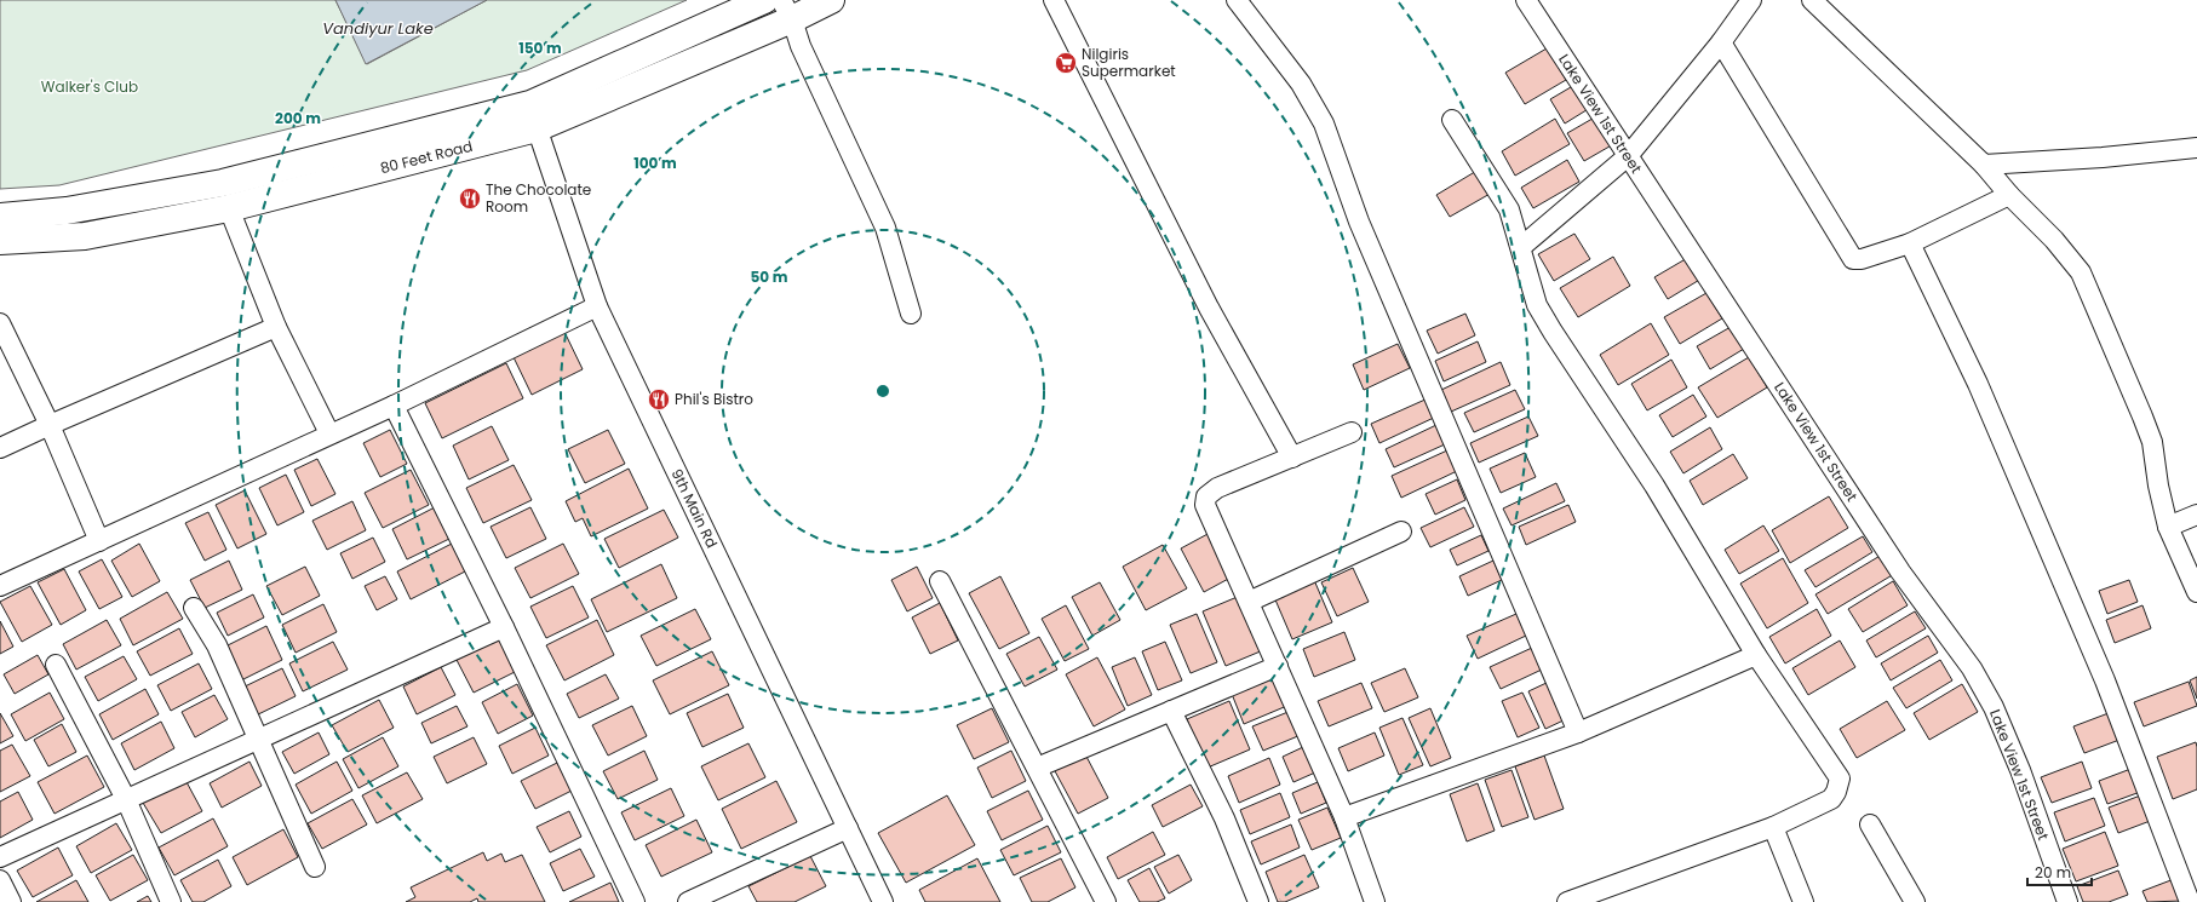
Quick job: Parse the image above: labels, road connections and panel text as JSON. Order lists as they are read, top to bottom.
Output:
{
  "streets": {
    "main road": ["80 Feet Road"],
    "street": ["Lake View 1st Street", "9th Main Rd"]
  },
  "crossings": [
    ["80 Feet Road", "9th Main Rd"]
  ],
  "water": ["Vandiyur Lake"],
  "parks": ["Walker's Club"],
  "places": {
    "supermarket": ["Nilgiris Supermarket"],
    "restaurant": ["The Chocolate Room", "Phil's Bistro"]
  },
  "scale_bar": "20 m",
  "rings": [
    "150 m",
    "200 m",
    "100 m",
    "50 m"
  ]
}
